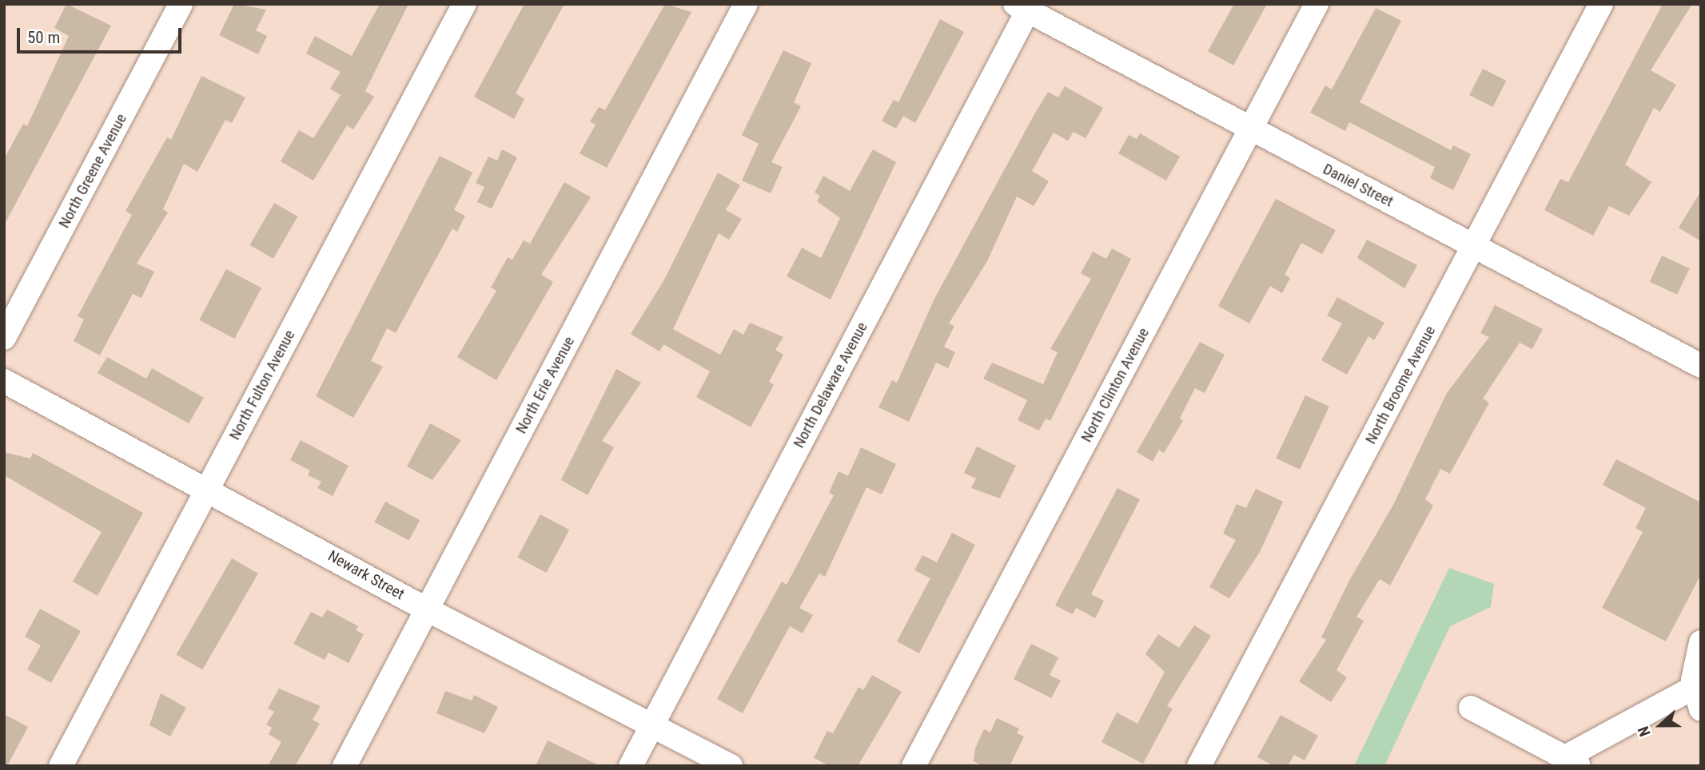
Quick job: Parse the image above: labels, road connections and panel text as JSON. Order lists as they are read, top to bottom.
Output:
{
  "streets": {
    "street": [
      "North Greene Avenue",
      "Daniel Street",
      "North Fulton Avenue",
      "North Erie Avenue",
      "North Delaware Avenue",
      "North Clinton Avenue",
      "North Broome Avenue",
      "Newark Street"
    ]
  },
  "crossings": [
    ["Daniel Street", "North Delaware Avenue"],
    ["Daniel Street", "North Clinton Avenue"],
    ["Daniel Street", "North Broome Avenue"],
    ["North Fulton Avenue", "Newark Street"],
    ["North Erie Avenue", "Newark Street"],
    ["North Delaware Avenue", "Newark Street"]
  ],
  "scale_bar": "50 m",
  "north": "left"
}
